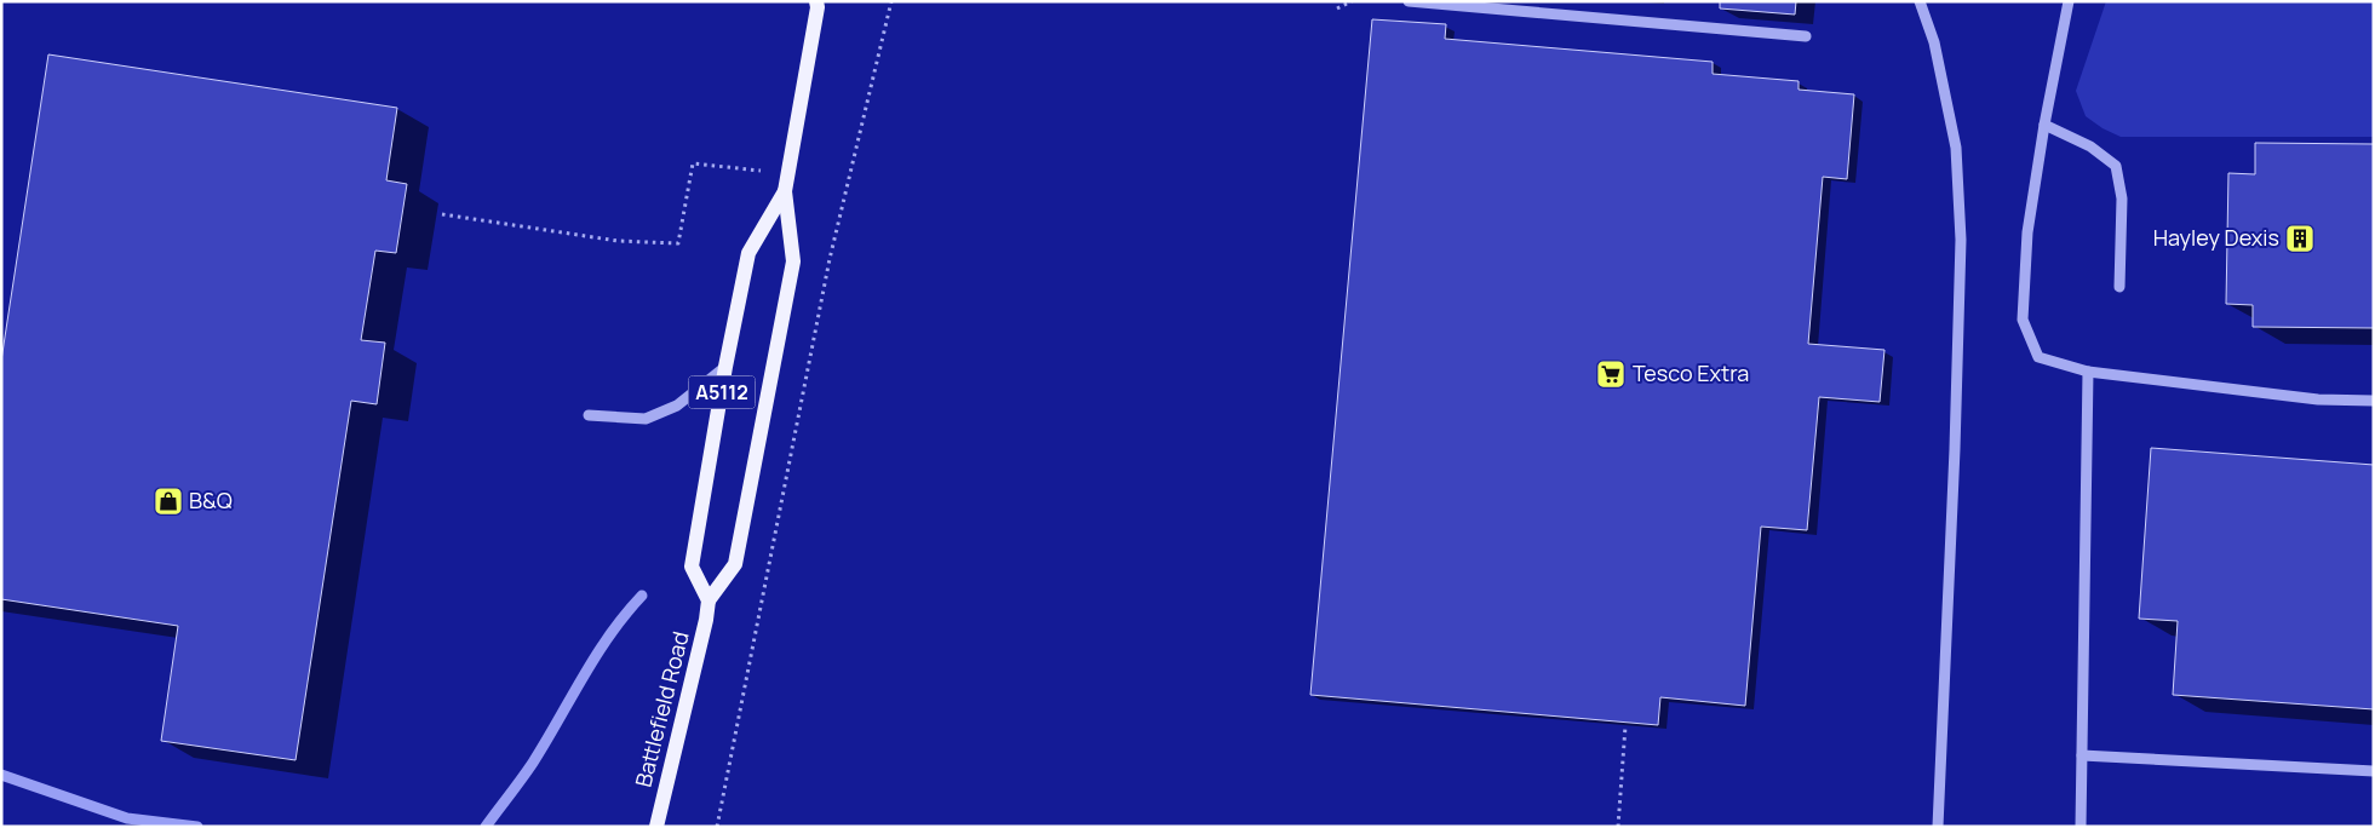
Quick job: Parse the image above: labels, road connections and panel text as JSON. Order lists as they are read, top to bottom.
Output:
{
  "streets": {
    "main road": ["A5112", "Battlefield Road"]
  },
  "places": {
    "building": ["Hayley Dexis"],
    "supermarket": ["Tesco Extra"],
    "shop": ["B&Q"]
  }
}
